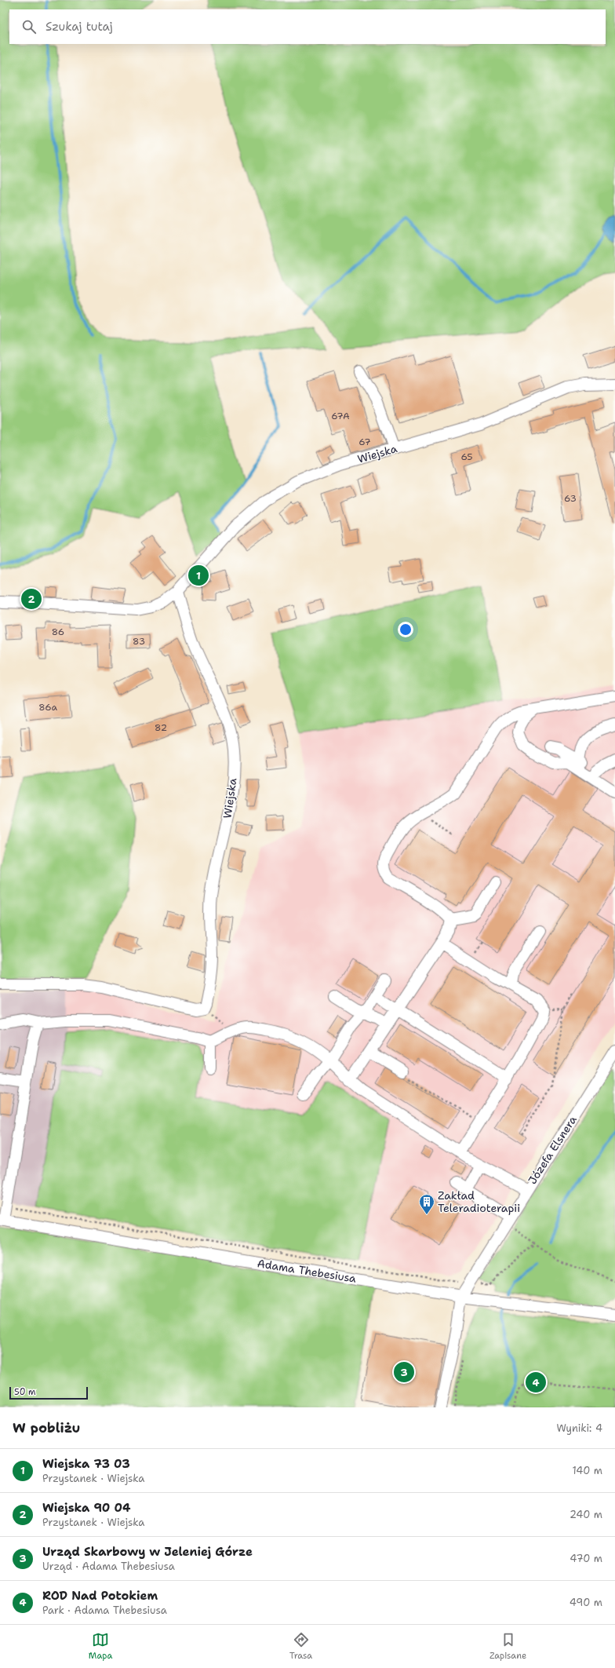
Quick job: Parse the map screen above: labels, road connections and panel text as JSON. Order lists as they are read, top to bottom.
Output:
{
  "streets": {
    "street": ["Wiejska", "Józefa Elsnera", "Adama Thebesiusa"]
  },
  "crossings": [
    ["Józefa Elsnera", "Adama Thebesiusa"]
  ],
  "places": {
    "building": ["Zakład Teleradioterapii"]
  },
  "house_numbers": [
    "67A",
    "67",
    "65",
    "63",
    "86",
    "83",
    "86a",
    "82"
  ],
  "scale_bar": "50 m",
  "page": {
    "search": "Szukaj tutaj",
    "pins": [
      "1",
      "2",
      "3",
      "4"
    ],
    "scale": "50 m",
    "heading": ["W pobliżu", "Wyniki: 4"],
    "list": [
      {
        "mark": "1",
        "name": "Wiejska 73 03",
        "note": "Przystanek · Wiejska",
        "value": "140 m"
      },
      {
        "mark": "2",
        "name": "Wiejska 90 04",
        "note": "Przystanek · Wiejska",
        "value": "240 m"
      },
      {
        "mark": "3",
        "name": "Urząd Skarbowy w Jeleniej Górze",
        "note": "Urząd · Adama Thebesiusa",
        "value": "470 m"
      },
      {
        "mark": "4",
        "name": "ROD Nad Potokiem",
        "note": "Park · Adama Thebesiusa",
        "value": "490 m"
      }
    ],
    "nav": ["Mapa", "Trasa", "Zapisane"]
  }
}
